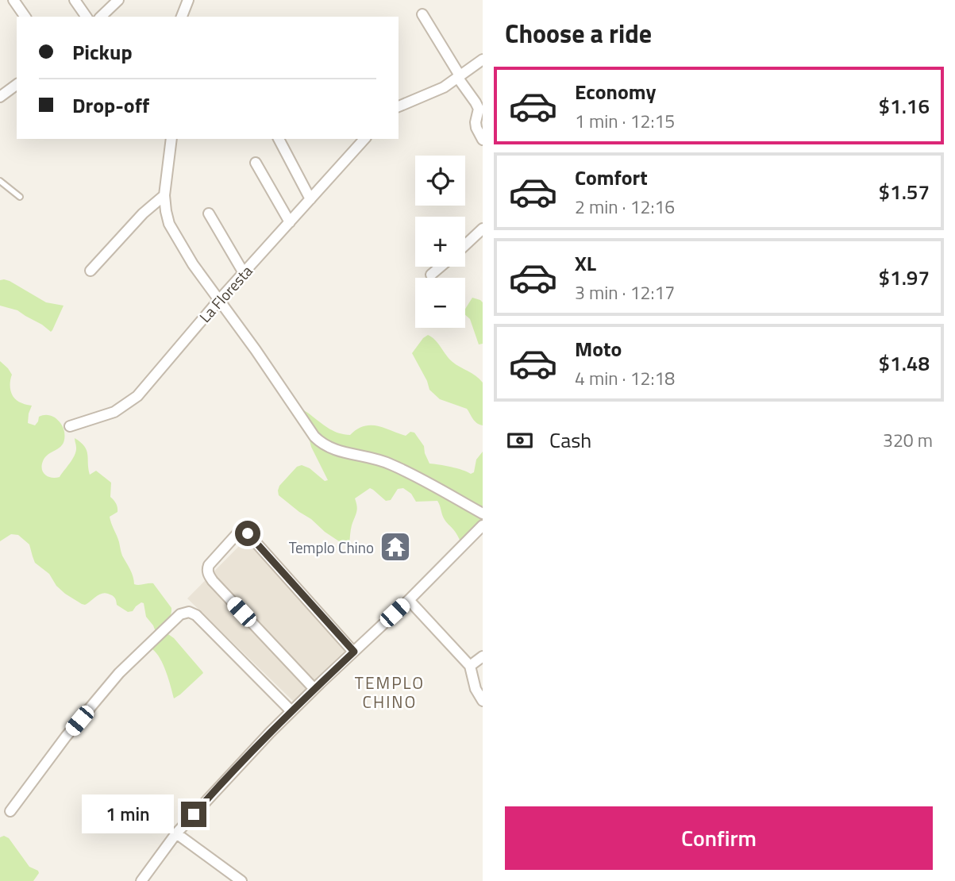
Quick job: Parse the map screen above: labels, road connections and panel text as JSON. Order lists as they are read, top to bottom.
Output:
{
  "streets": {
    "street": ["La Floresta"]
  },
  "districts": ["TEMPLO CHINO"],
  "places": {
    "temple": ["Templo Chino"]
  },
  "page": {
    "heading": "Choose a ride",
    "banner": ["Pickup", "Drop-off"],
    "list": [
      {
        "name": "Economy",
        "note": "1 min · 12:15",
        "value": "$1.16"
      },
      {
        "name": "Comfort",
        "note": "2 min · 12:16",
        "value": "$1.57"
      },
      {
        "name": "XL",
        "note": "3 min · 12:17",
        "value": "$1.97"
      },
      {
        "name": "Moto",
        "note": "4 min · 12:18",
        "value": "$1.48"
      }
    ],
    "map_buttons": ["+", "−"],
    "pay": ["Cash", "320 m"],
    "bubble": "1 min",
    "buttons": "Confirm"
  }
}
